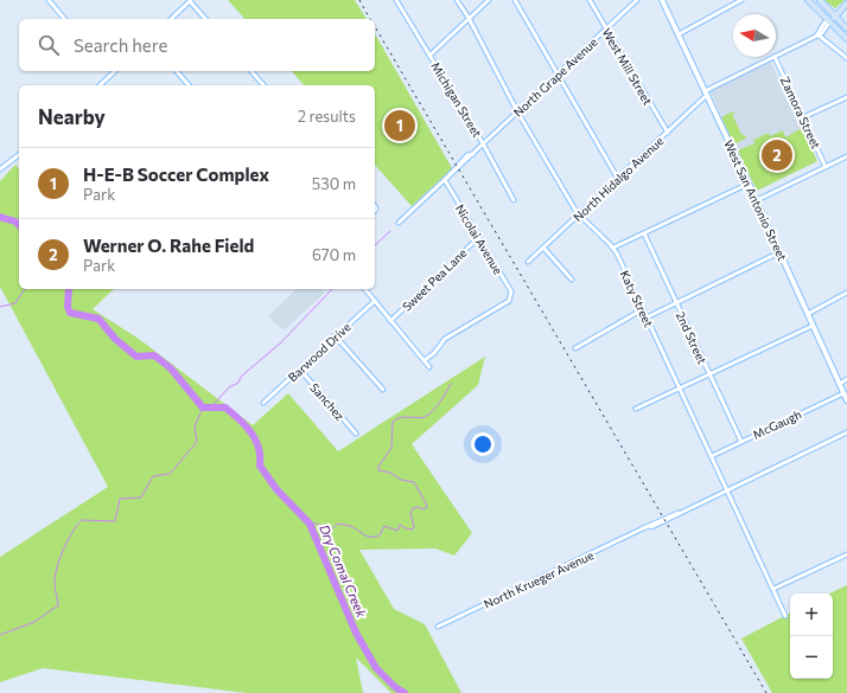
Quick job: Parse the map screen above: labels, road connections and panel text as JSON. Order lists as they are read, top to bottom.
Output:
{
  "streets": {
    "street": [
      "West Mill Street",
      "North Grape Avenue",
      "Michigan Street",
      "Zamora Street",
      "North Hidalgo Avenue",
      "West San Antonio Street",
      "Nicolai Avenue",
      "Sweet Pea Lane",
      "Katy Street",
      "2nd Street",
      "Barwood Drive",
      "Sanchez",
      "McGaugh",
      "North Krueger Avenue"
    ]
  },
  "crossings": [
    ["West Mill Street", "North Grape Avenue"],
    ["West Mill Street", "North Hidalgo Avenue"],
    ["North Grape Avenue", "Michigan Street"],
    ["North Grape Avenue", "Nicolai Avenue"],
    ["North Grape Avenue", "Katy Street"],
    ["Zamora Street", "North Hidalgo Avenue"],
    ["North Hidalgo Avenue", "West San Antonio Street"],
    ["North Hidalgo Avenue", "Katy Street"],
    ["West San Antonio Street", "McGaugh"],
    ["Nicolai Avenue", "Sweet Pea Lane"],
    ["Katy Street", "McGaugh"],
    ["Katy Street", "North Krueger Avenue"],
    ["2nd Street", "McGaugh"],
    ["Barwood Drive", "Sanchez"]
  ],
  "water": ["Dry Comal Creek"],
  "north": "left",
  "page": {
    "search": "Search here",
    "heading": ["Nearby", "2 results"],
    "pins": ["1", "2"],
    "list": [
      {
        "mark": "1",
        "name": "H-E-B Soccer Complex",
        "note": "Park",
        "value": "530 m"
      },
      {
        "mark": "2",
        "name": "Werner O. Rahe Field",
        "note": "Park",
        "value": "670 m"
      }
    ],
    "map_buttons": ["+", "−"]
  }
}
